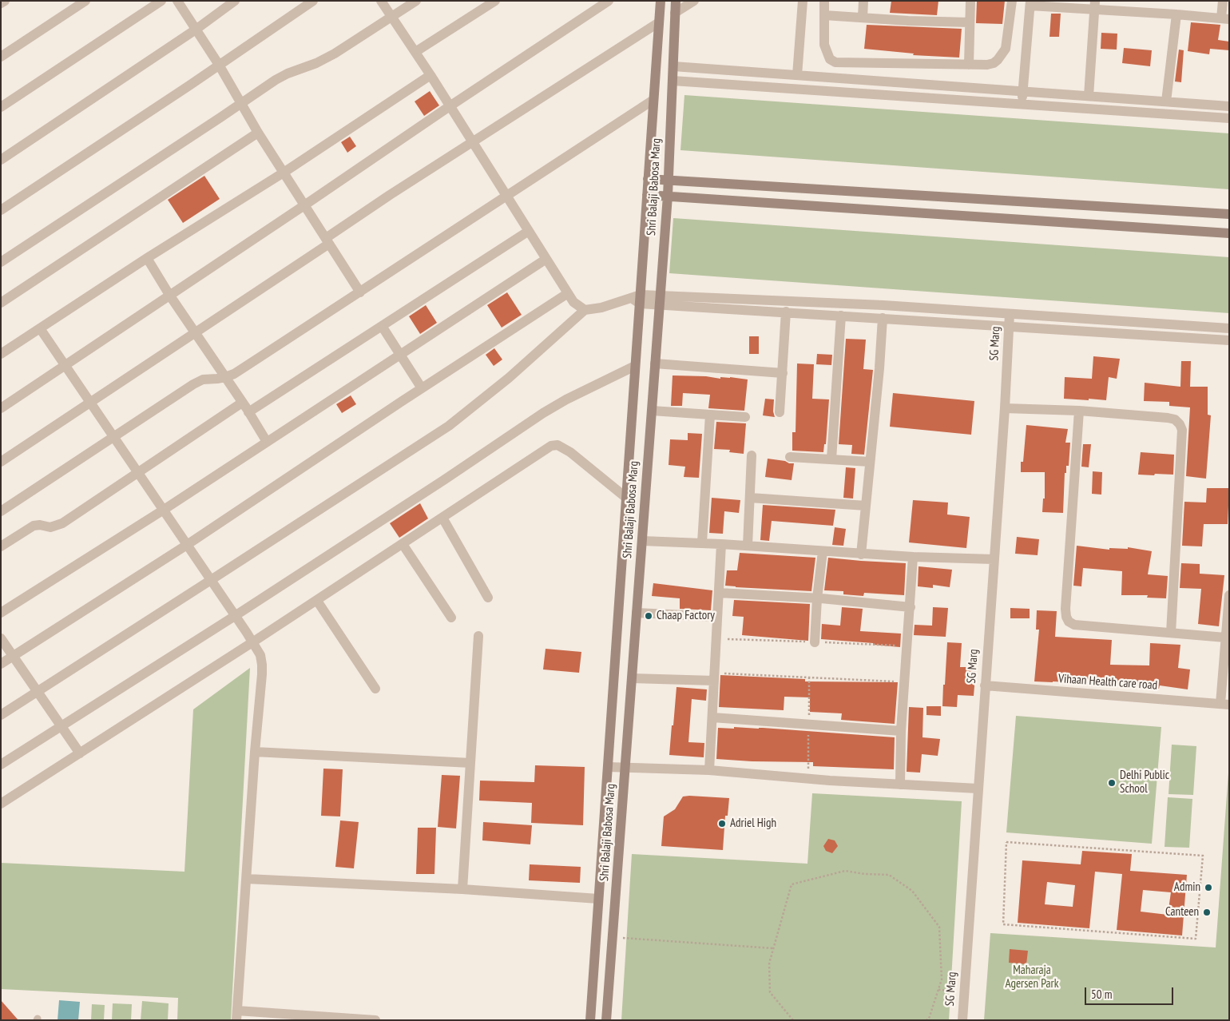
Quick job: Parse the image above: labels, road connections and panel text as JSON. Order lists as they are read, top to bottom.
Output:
{
  "streets": {
    "street": ["Shri Balaji Babosa Marg", "SG Marg", "Vihaan Health care road"]
  },
  "crossings": [
    ["SG Marg", "Vihaan Health care road"]
  ],
  "parks": ["Maharaja Agersen Park"],
  "places": [
    "Chaap Factory",
    "Delhi Public School",
    "Adriel High",
    "Admin",
    "Canteen"
  ],
  "scale_bar": "50 m"
}
